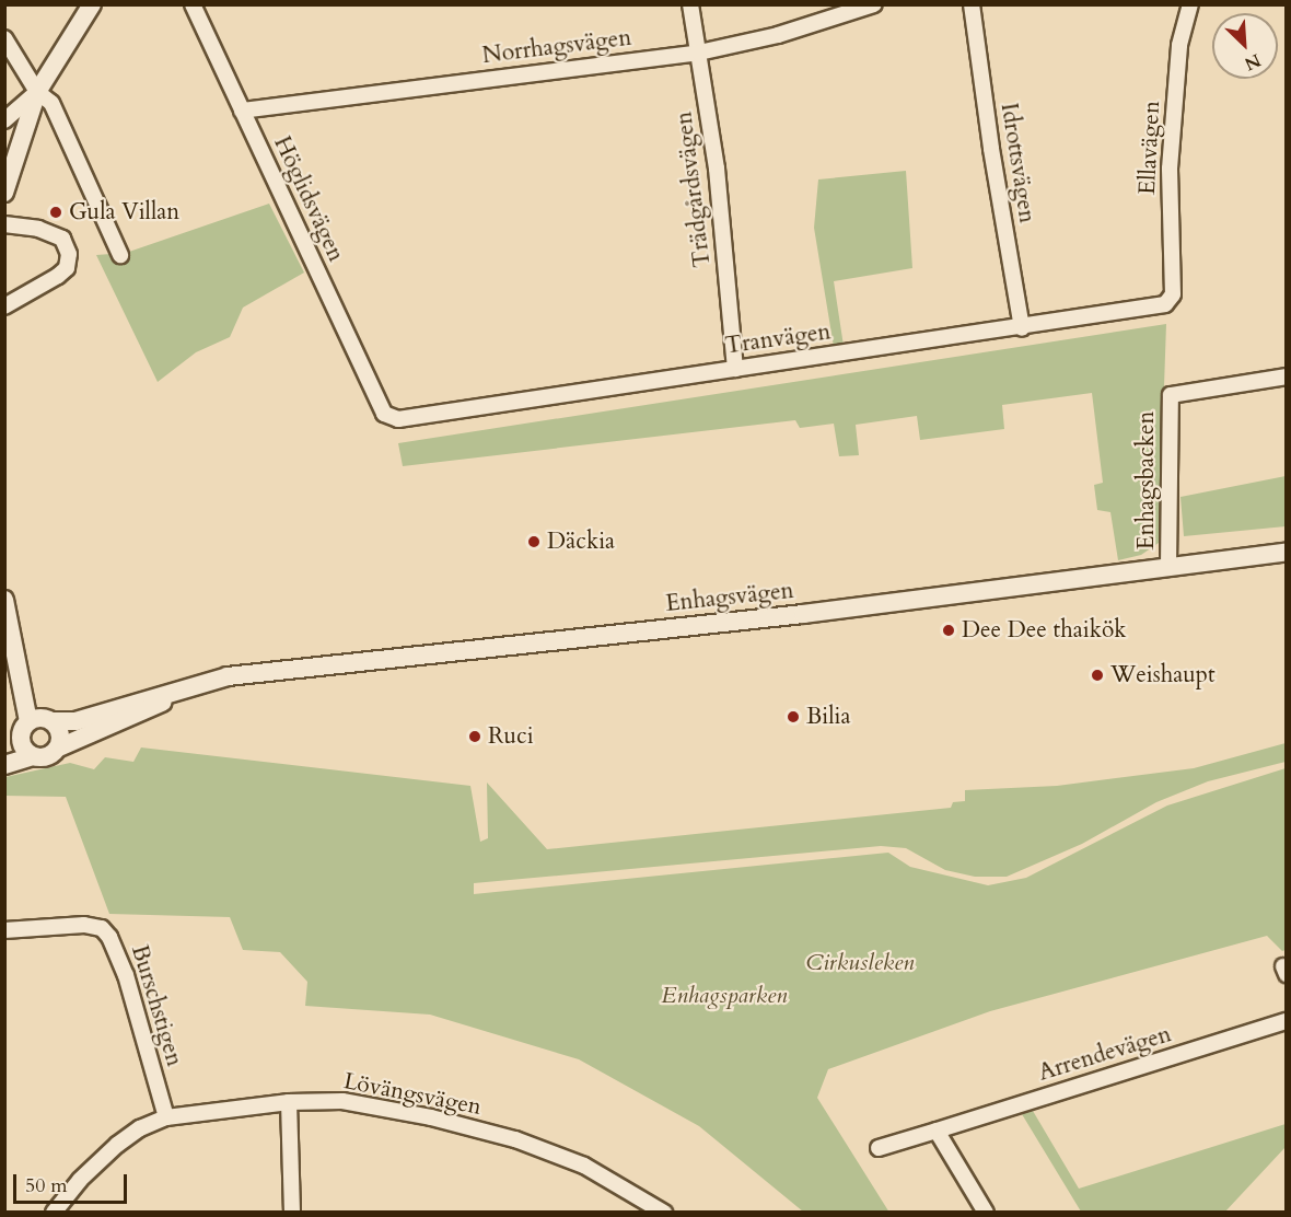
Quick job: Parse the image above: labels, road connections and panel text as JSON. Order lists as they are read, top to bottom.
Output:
{
  "streets": {
    "street": [
      "Norrhagsvägen",
      "Ellavägen",
      "Idrottsvägen",
      "Trädgårdsvägen",
      "Höglidsvägen",
      "Tranvägen",
      "Enhagsbacken",
      "Enhagsvägen",
      "Burschstigen",
      "Arrendevägen",
      "Lövängsvägen"
    ]
  },
  "crossings": [
    ["Norrhagsvägen", "Trädgårdsvägen"],
    ["Norrhagsvägen", "Höglidsvägen"],
    ["Ellavägen", "Tranvägen"],
    ["Idrottsvägen", "Tranvägen"],
    ["Trädgårdsvägen", "Tranvägen"],
    ["Höglidsvägen", "Tranvägen"],
    ["Enhagsbacken", "Enhagsvägen"],
    ["Burschstigen", "Lövängsvägen"]
  ],
  "parks": ["Cirkusleken", "Enhagsparken"],
  "places": [
    "Gula Villan",
    "Däckia",
    "Dee Dee thaikök",
    "Weishaupt",
    "Bilia",
    "Ruci"
  ],
  "scale_bar": "50 m",
  "north": "bottom right"
}
